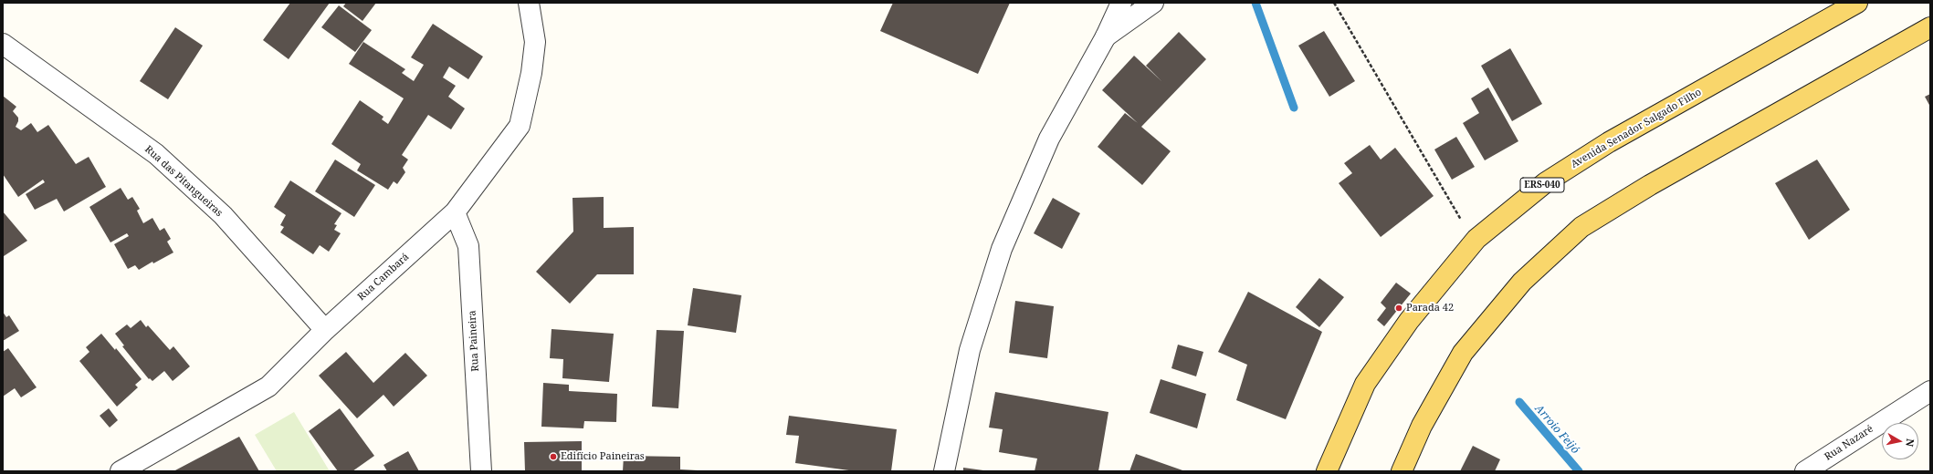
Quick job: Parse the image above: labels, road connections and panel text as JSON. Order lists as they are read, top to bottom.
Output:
{
  "streets": {
    "main road": ["Avenida Senador Salgado Filho", "ERS-040"],
    "street": [
      "Rua das Pitangueiras",
      "Rua Cambará",
      "Rua Paineira",
      "Rua Nazaré"
    ]
  },
  "crossings": [
    ["Rua das Pitangueiras", "Rua Cambará"],
    ["Rua Cambará", "Rua Paineira"]
  ],
  "water": ["Arroio Feijó"],
  "places": ["Parada 42", "Edifício Paineiras"],
  "north": "right"
}
